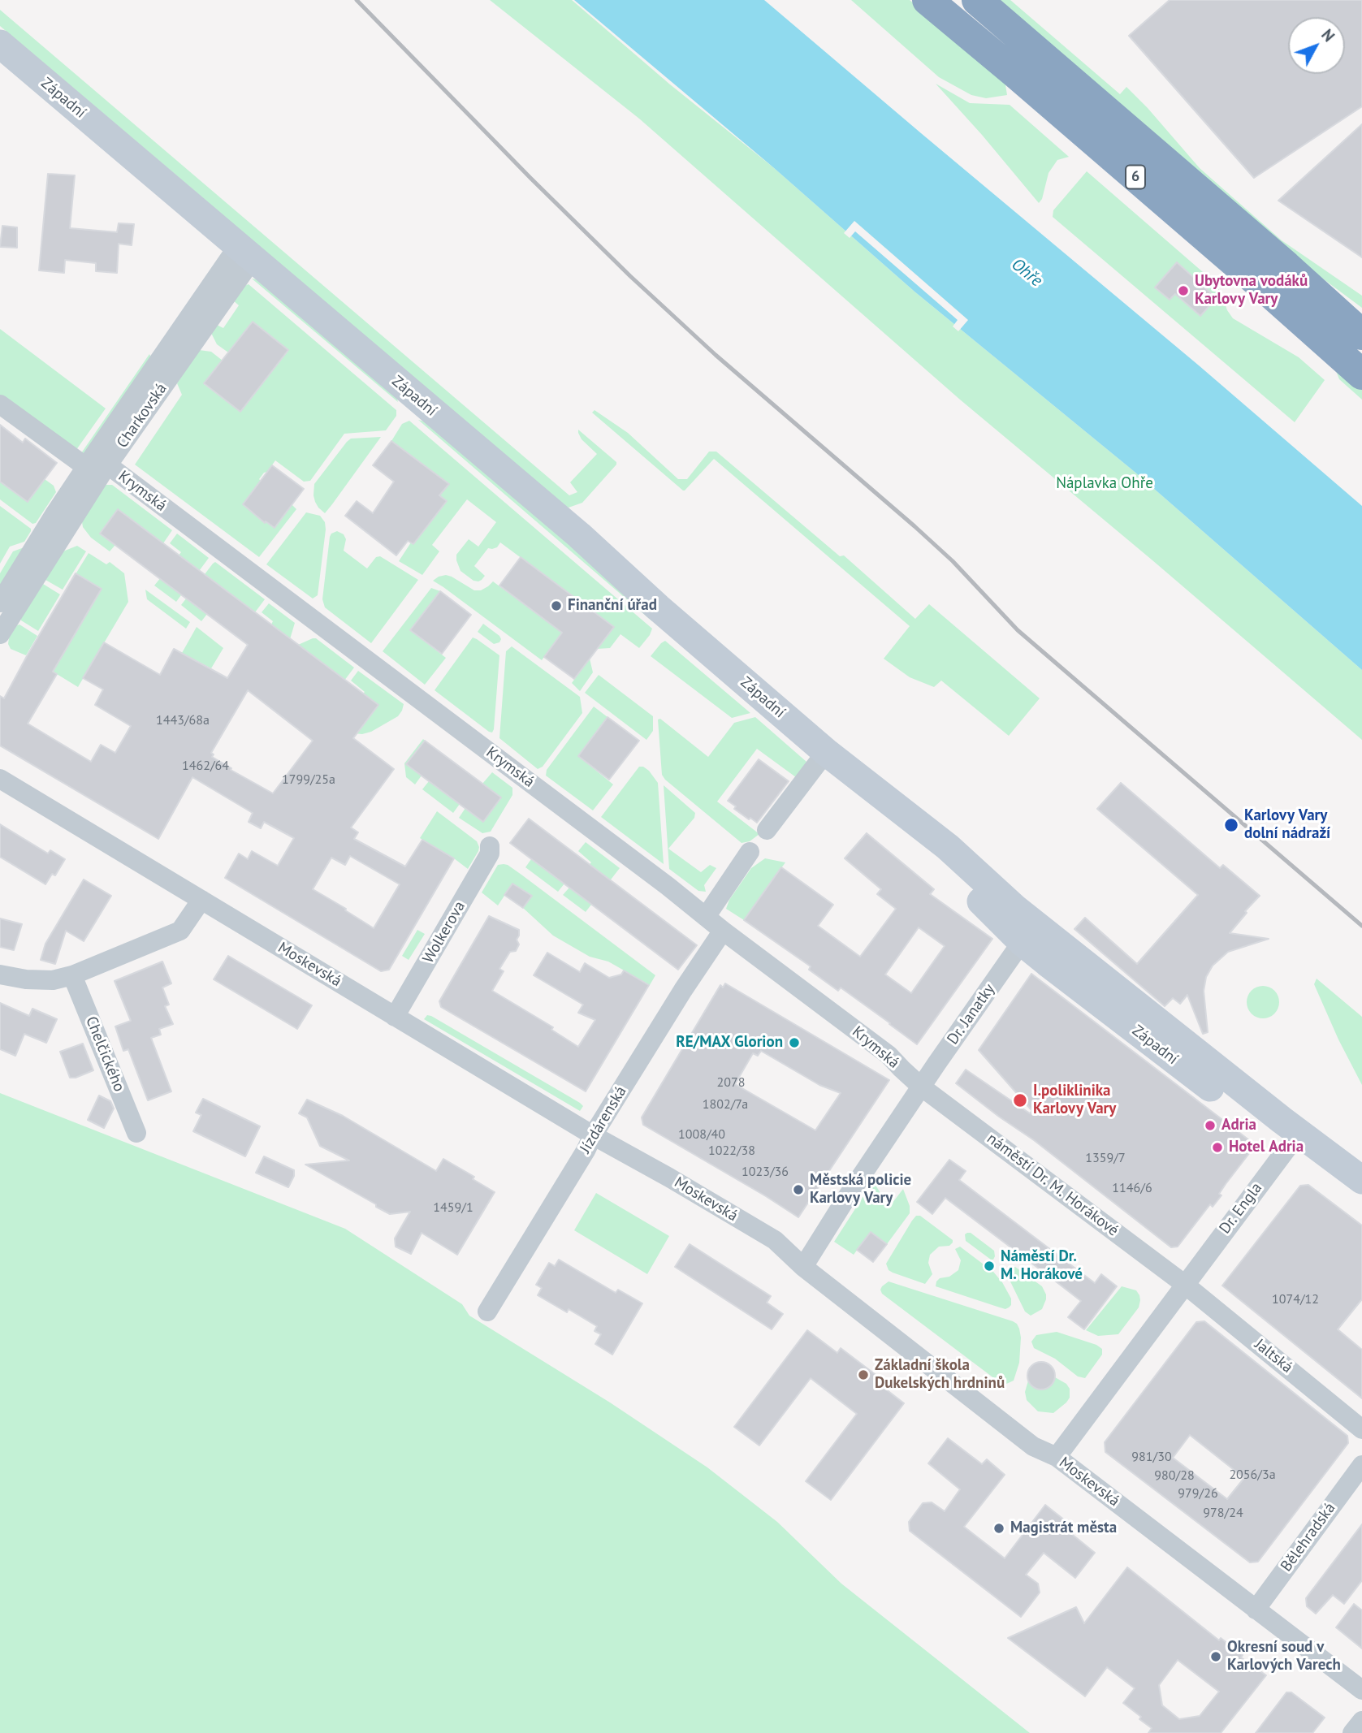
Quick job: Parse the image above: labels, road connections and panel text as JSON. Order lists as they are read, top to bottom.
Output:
{
  "streets": {
    "highway": ["6"],
    "street": [
      "Západní",
      "Charkovská",
      "Krymská",
      "Wolkerova",
      "Moskevská",
      "Dr. Janatky",
      "Chelčického",
      "Jízdárenská",
      "náměstí Dr. M. Horákové",
      "Dr. Engla",
      "Jaltská",
      "Bělehradská"
    ]
  },
  "crossings": [
    ["Západní", "Charkovská"],
    ["Západní", "Dr. Janatky"],
    ["Západní", "Dr. Engla"],
    ["Charkovská", "Krymská"],
    ["Krymská", "Dr. Janatky"],
    ["Krymská", "Jízdárenská"],
    ["Krymská", "náměstí Dr. M. Horákové"],
    ["Wolkerova", "Moskevská"],
    ["Moskevská", "Jízdárenská"],
    ["Moskevská", "Bělehradská"],
    ["Dr. Janatky", "náměstí Dr. M. Horákové"],
    ["náměstí Dr. M. Horákové", "Dr. Engla"],
    ["náměstí Dr. M. Horákové", "Jaltská"],
    ["Dr. Engla", "Jaltská"]
  ],
  "water": ["Ohře"],
  "parks": ["Náplavka Ohře"],
  "places": [
    "Ubytovna vodáků Karlovy Vary",
    "Finanční úřad",
    "Karlovy Vary dolní nádraží",
    "RE/MAX Glorion",
    "I.poliklinika Karlovy Vary",
    "Adria",
    "Hotel Adria",
    "Městská policie Karlovy Vary",
    "Náměstí Dr. M. Horákové",
    "Základní škola Dukelských hrdninů",
    "Magistrát města",
    "Okresní soud v Karlových Varech"
  ],
  "house_numbers": [
    "1443/68a",
    "1462/64",
    "1799/25a",
    "2078",
    "1802/7a",
    "1008/40",
    "1022/38",
    "1359/7",
    "1023/36",
    "1146/6",
    "1459/1",
    "1074/12",
    "981/30",
    "2056/3a",
    "980/28",
    "979/26",
    "978/24"
  ],
  "north": "top right"
}
